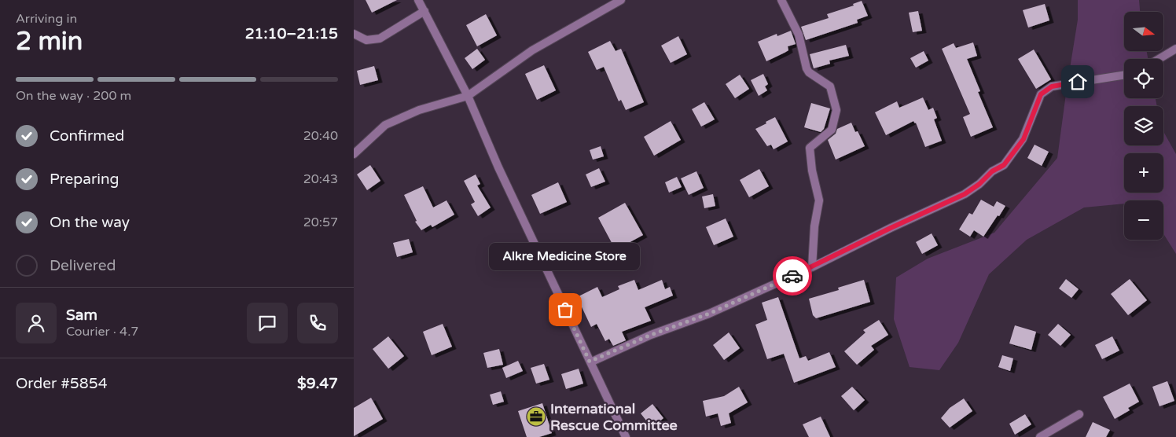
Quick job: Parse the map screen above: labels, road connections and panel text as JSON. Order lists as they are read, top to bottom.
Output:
{
  "places": {
    "other": ["Alkre Medicine Store"],
    "office": ["International Rescue Committee"]
  },
  "north": "right",
  "page": {
    "heading": ["2 min", "Arriving in", "21:10–21:15"],
    "panel": [
      "Sam",
      "Courier · 4.7",
      "Order #5854",
      "$9.47"
    ],
    "map_buttons": ["+", "−"],
    "bar": "On the way · 200 m",
    "list": [
      ["Confirmed", "20:40"],
      ["Preparing", "20:43"],
      ["On the way", "20:57"],
      "Delivered"
    ],
    "bubble": "Alkre Medicine Store"
  }
}
